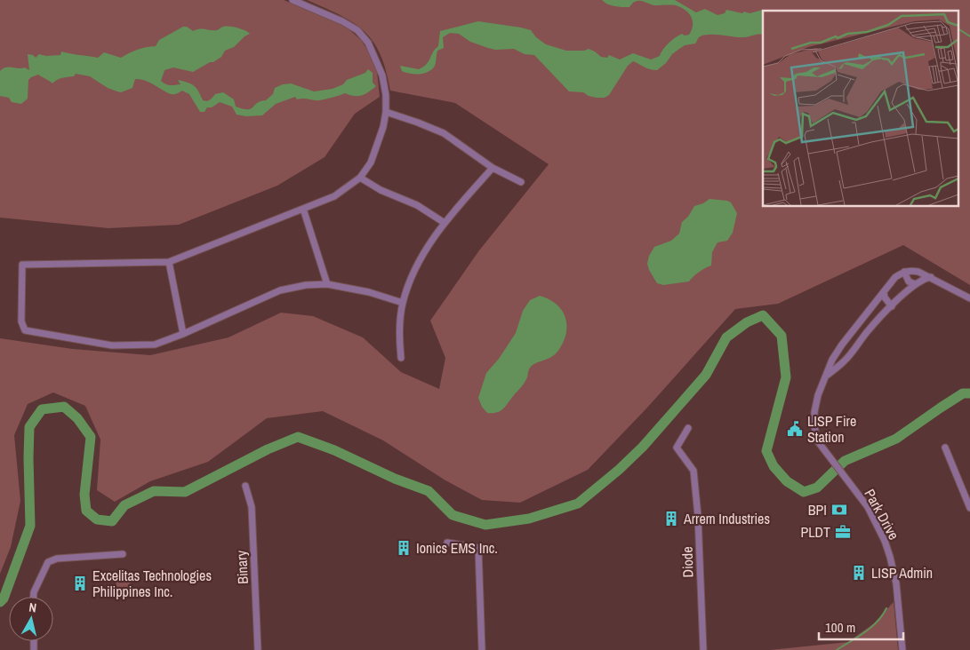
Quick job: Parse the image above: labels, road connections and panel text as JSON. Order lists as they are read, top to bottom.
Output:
{
  "streets": {
    "street": ["Park Drive", "Diode", "Binary"]
  },
  "places": {
    "public building": ["LISP Fire Station"],
    "bank": ["BPI"],
    "building": [
      "Arrem Industries",
      "Ionics EMS Inc.",
      "LISP Admin",
      "Excelitas Technologies Philippines Inc."
    ],
    "office": ["PLDT"]
  },
  "scale_bar": "100 m",
  "north": "top"
}
